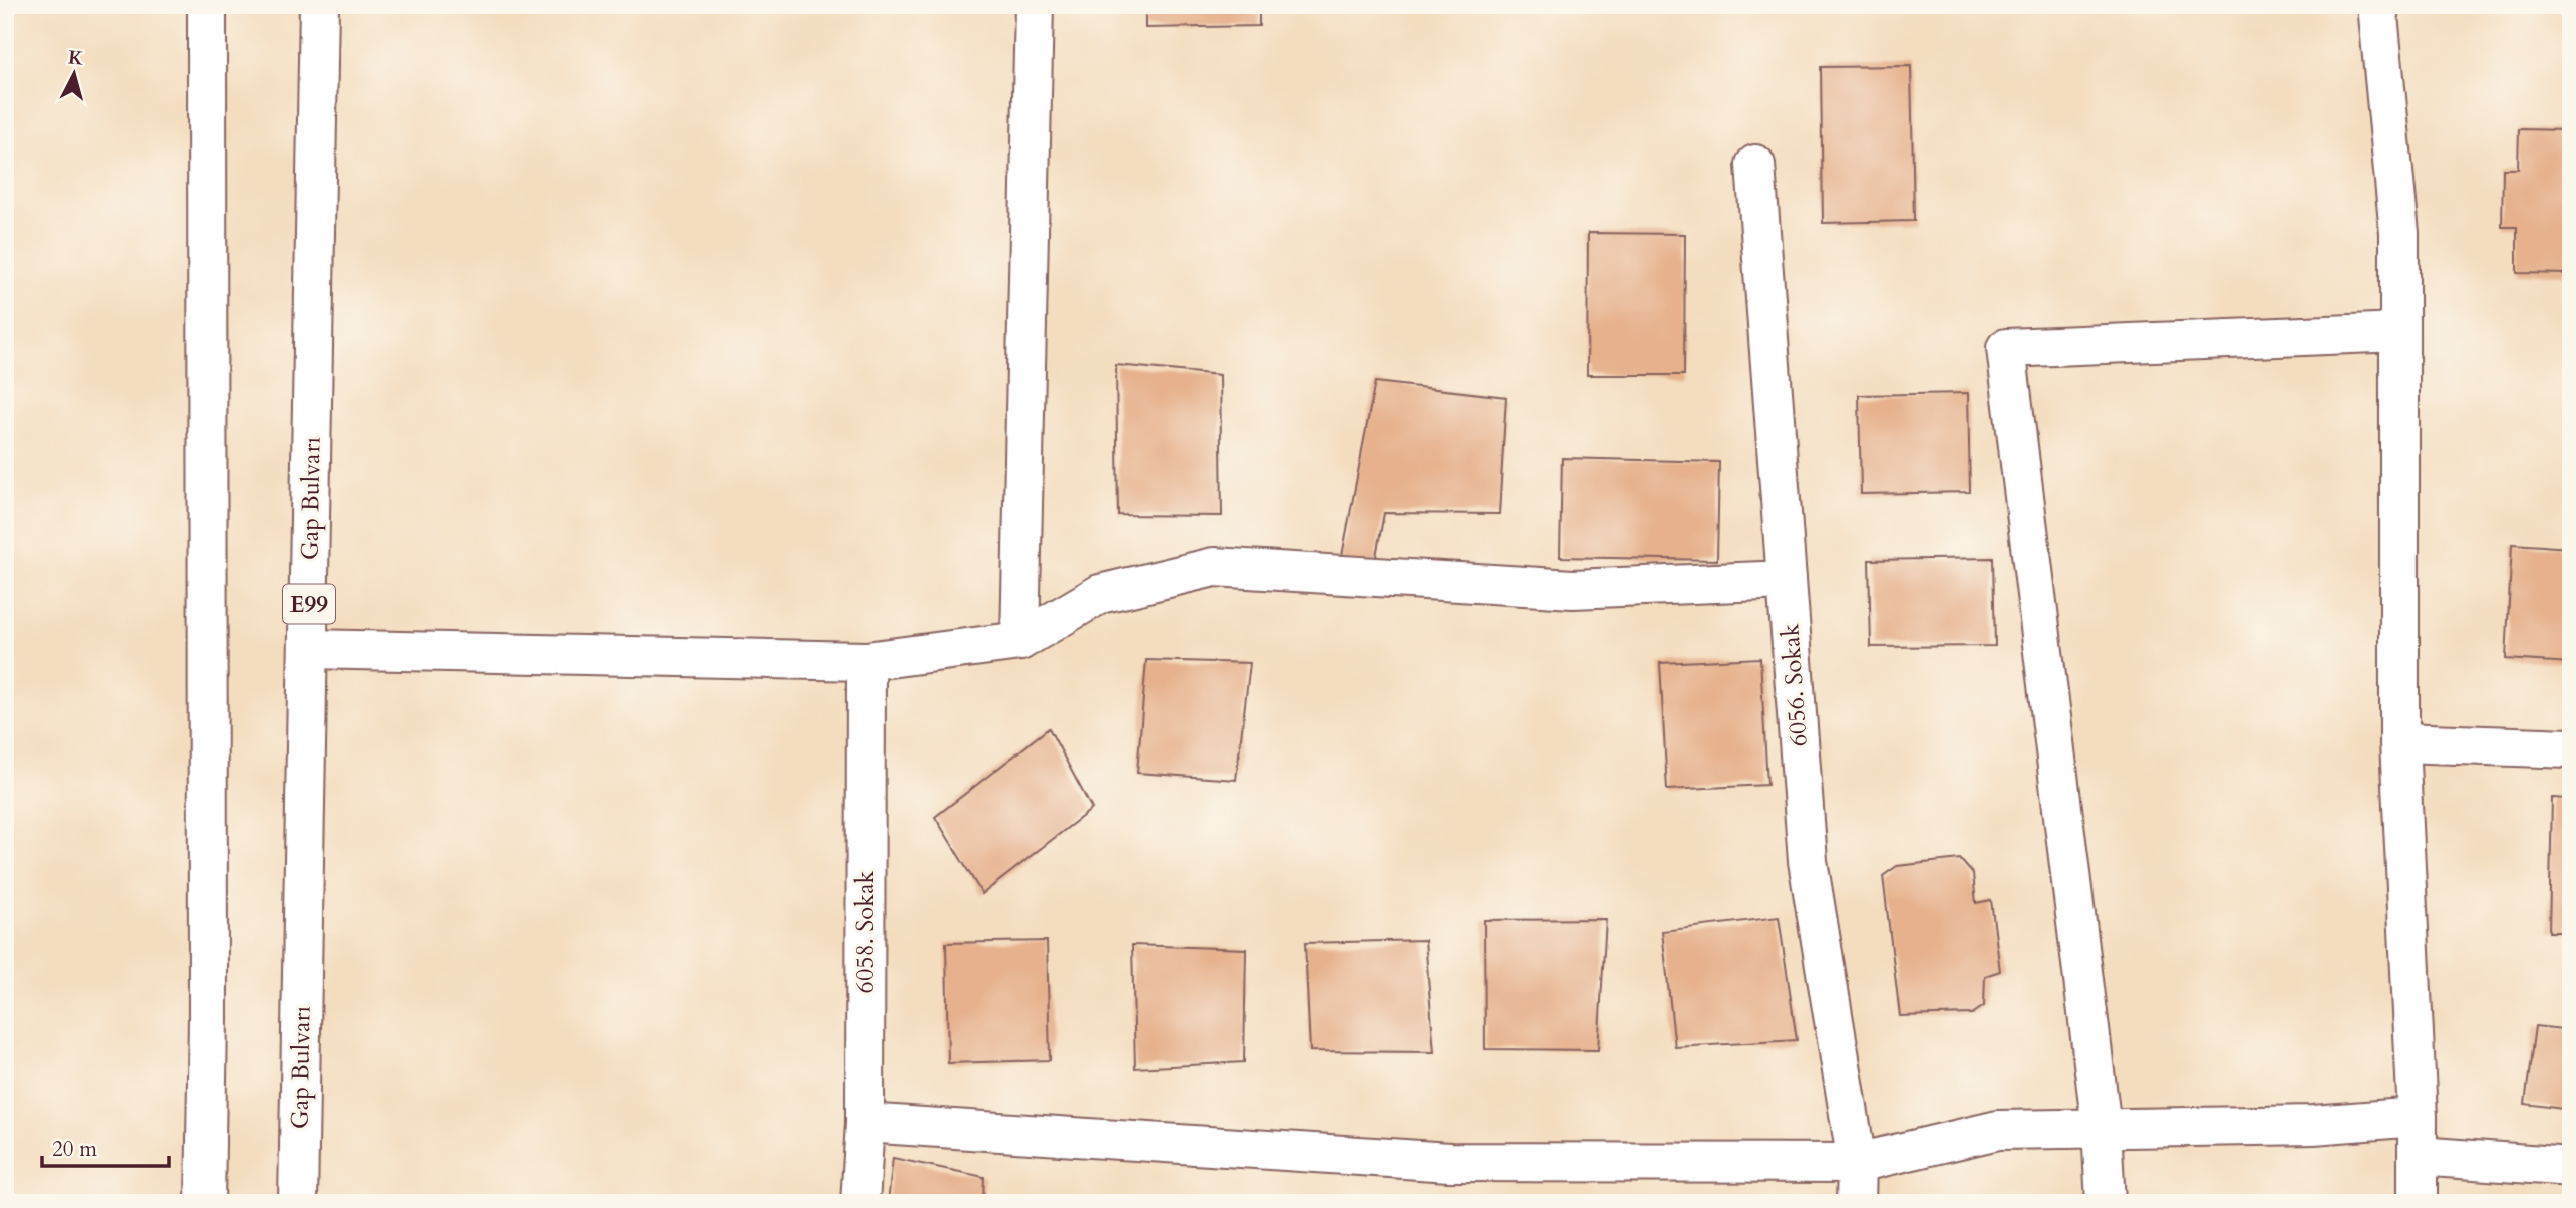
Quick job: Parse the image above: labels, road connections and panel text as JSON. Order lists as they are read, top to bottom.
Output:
{
  "streets": {
    "main road": [
      "Gap Bulvarı",
      "E99",
      "6056. Sokak",
      "6058. Sokak"
    ]
  },
  "scale_bar": "20 m",
  "north": "top"
}
